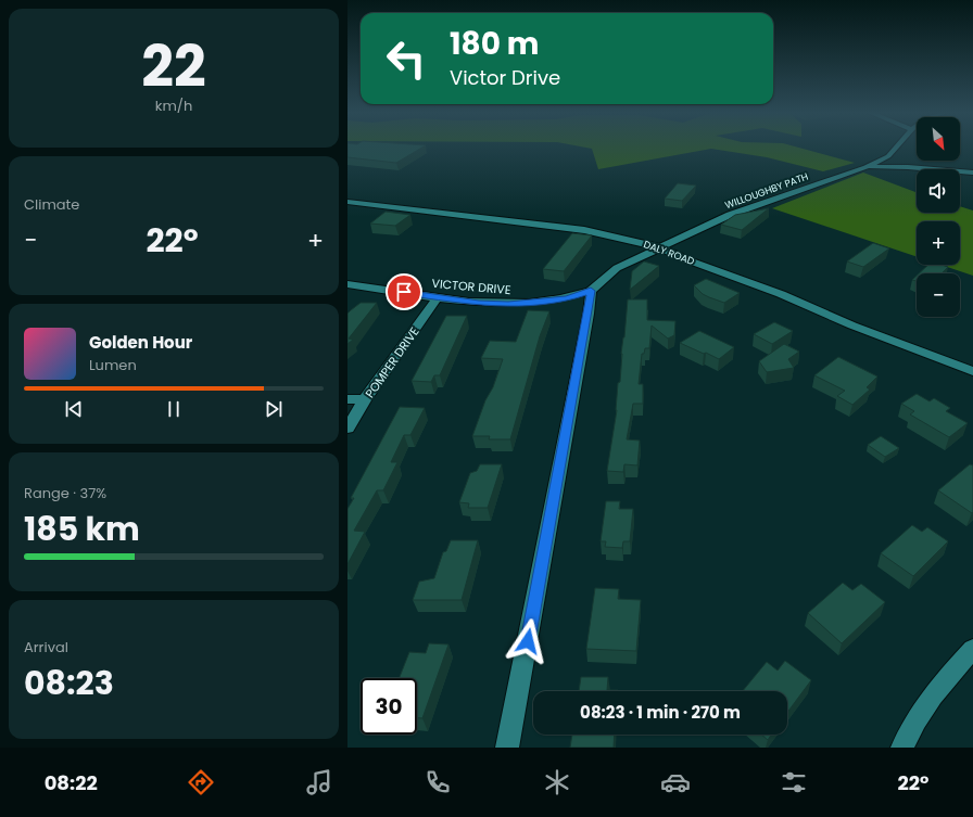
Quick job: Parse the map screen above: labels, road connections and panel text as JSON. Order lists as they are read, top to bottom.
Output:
{
  "streets": {
    "street": [
      "WILLOUGHBY PATH",
      "DALY ROAD",
      "VICTOR DRIVE",
      "POMPER DRIVE"
    ]
  },
  "crossings": [
    ["WILLOUGHBY PATH", "DALY ROAD"],
    ["WILLOUGHBY PATH", "VICTOR DRIVE"],
    ["VICTOR DRIVE", "POMPER DRIVE"]
  ],
  "north": "bottom right",
  "page": {
    "tile": [
      ["22", "km/h"],
      "Climate",
      ["Range · 37%", "185 km"],
      ["Arrival", "08:23"]
    ],
    "turn": ["180 m", "Victor Drive"],
    "map_buttons": ["+", "−"],
    "heat": ["−", "22°", "+"],
    "song": ["Golden Hour", "Lumen"],
    "limit": "30",
    "trip": "08:23 · 1 min · 270 m",
    "tabs": ["08:22", "22°"]
  }
}
